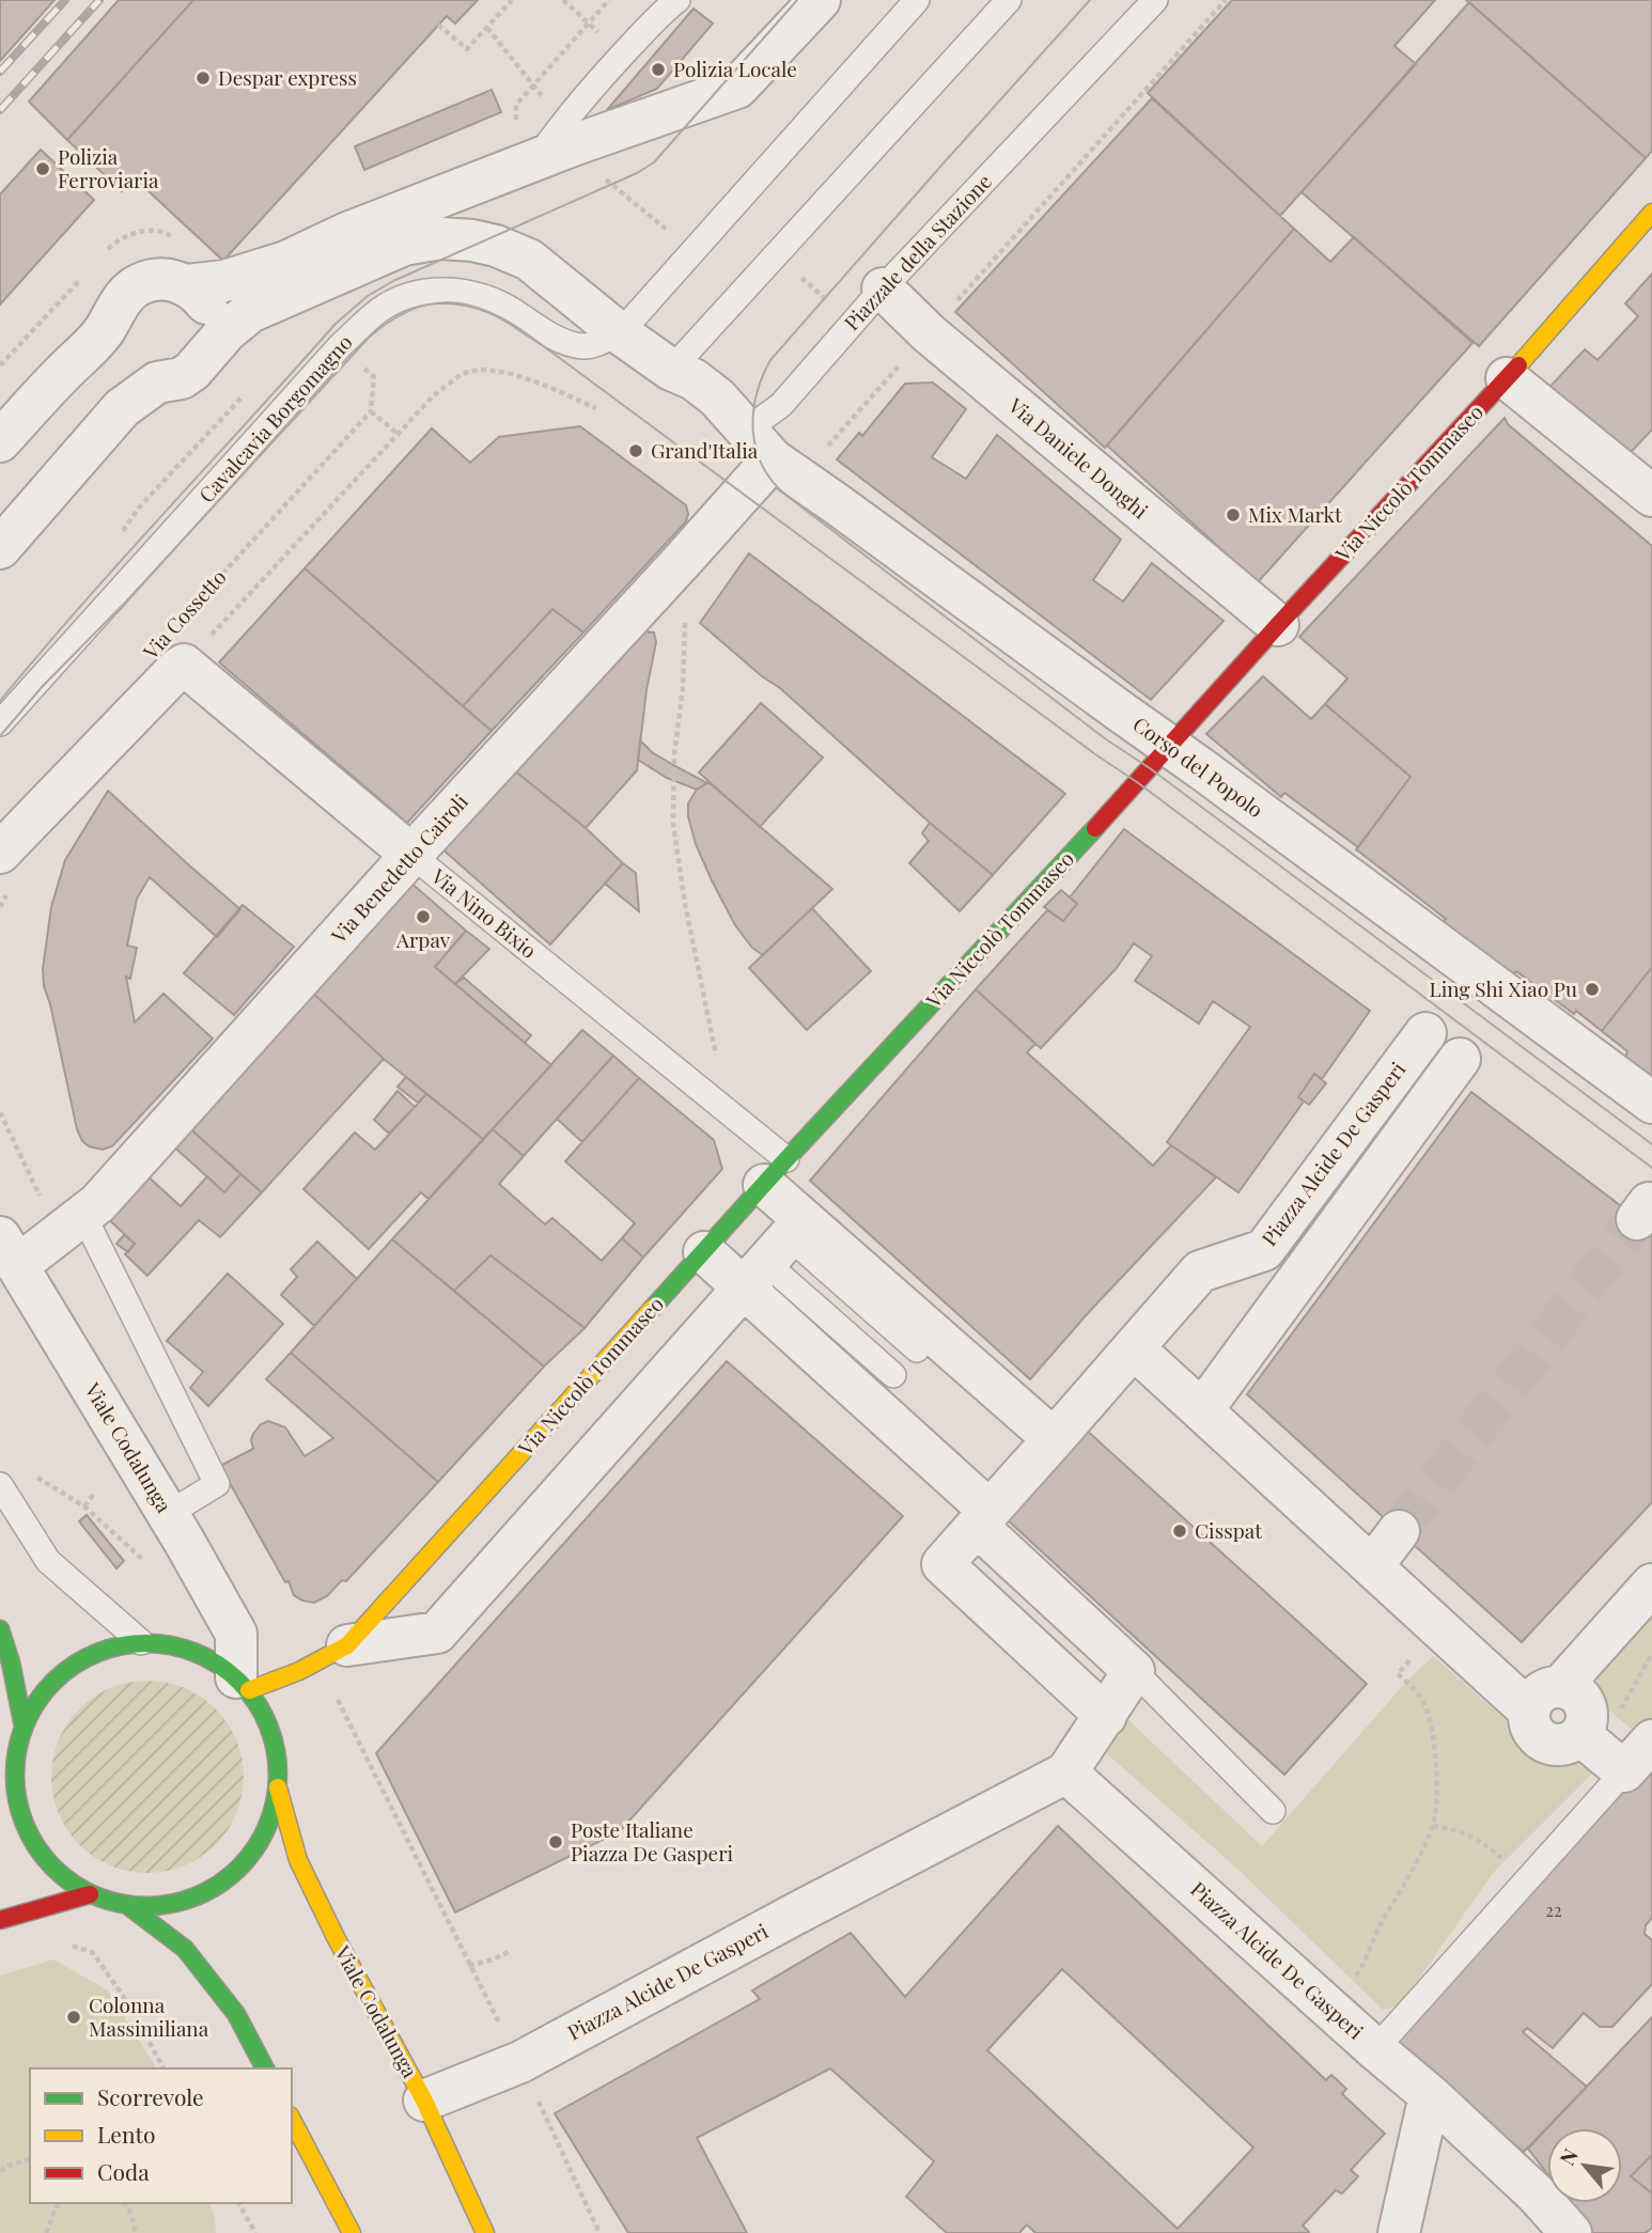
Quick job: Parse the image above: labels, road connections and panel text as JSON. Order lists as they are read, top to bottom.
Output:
{
  "streets": {
    "street": [
      "Via Daniele Donghi",
      "Via Niccolò Tommaseo",
      "Corso del Popolo",
      "Via Benedetto Cairoli",
      "Via Nino Bixio",
      "Piazza Alcide De Gasperi",
      "Viale Codalunga"
    ],
    "lane": ["Piazzale della Stazione", "Cavalcavia Borgomagno"],
    "path": ["Via Cossetto"]
  },
  "crossings": [
    ["Piazzale della Stazione", "Via Daniele Donghi"],
    ["Piazzale della Stazione", "Corso del Popolo"],
    ["Piazzale della Stazione", "Via Benedetto Cairoli"],
    ["Via Daniele Donghi", "Via Niccolò Tommaseo"],
    ["Via Niccolò Tommaseo", "Corso del Popolo"],
    ["Via Niccolò Tommaseo", "Via Nino Bixio"],
    ["Via Niccolò Tommaseo", "Viale Codalunga"],
    ["Corso del Popolo", "Via Benedetto Cairoli"],
    ["Via Benedetto Cairoli", "Via Nino Bixio"],
    ["Via Benedetto Cairoli", "Viale Codalunga"],
    ["Piazza Alcide De Gasperi", "Viale Codalunga"]
  ],
  "places": [
    "Polizia Locale",
    "Despar express",
    "Polizia Ferroviaria",
    "Grand'Italia",
    "Mix Markt",
    "Arpav",
    "Ling Shi Xiao Pu",
    "Cisspat",
    "Poste Italiane Piazza De Gasperi",
    "Colonna Massimiliana"
  ],
  "house_numbers": ["22"],
  "legend": ["Scorrevole", "Lento", "Coda"],
  "north": "top left"
}
